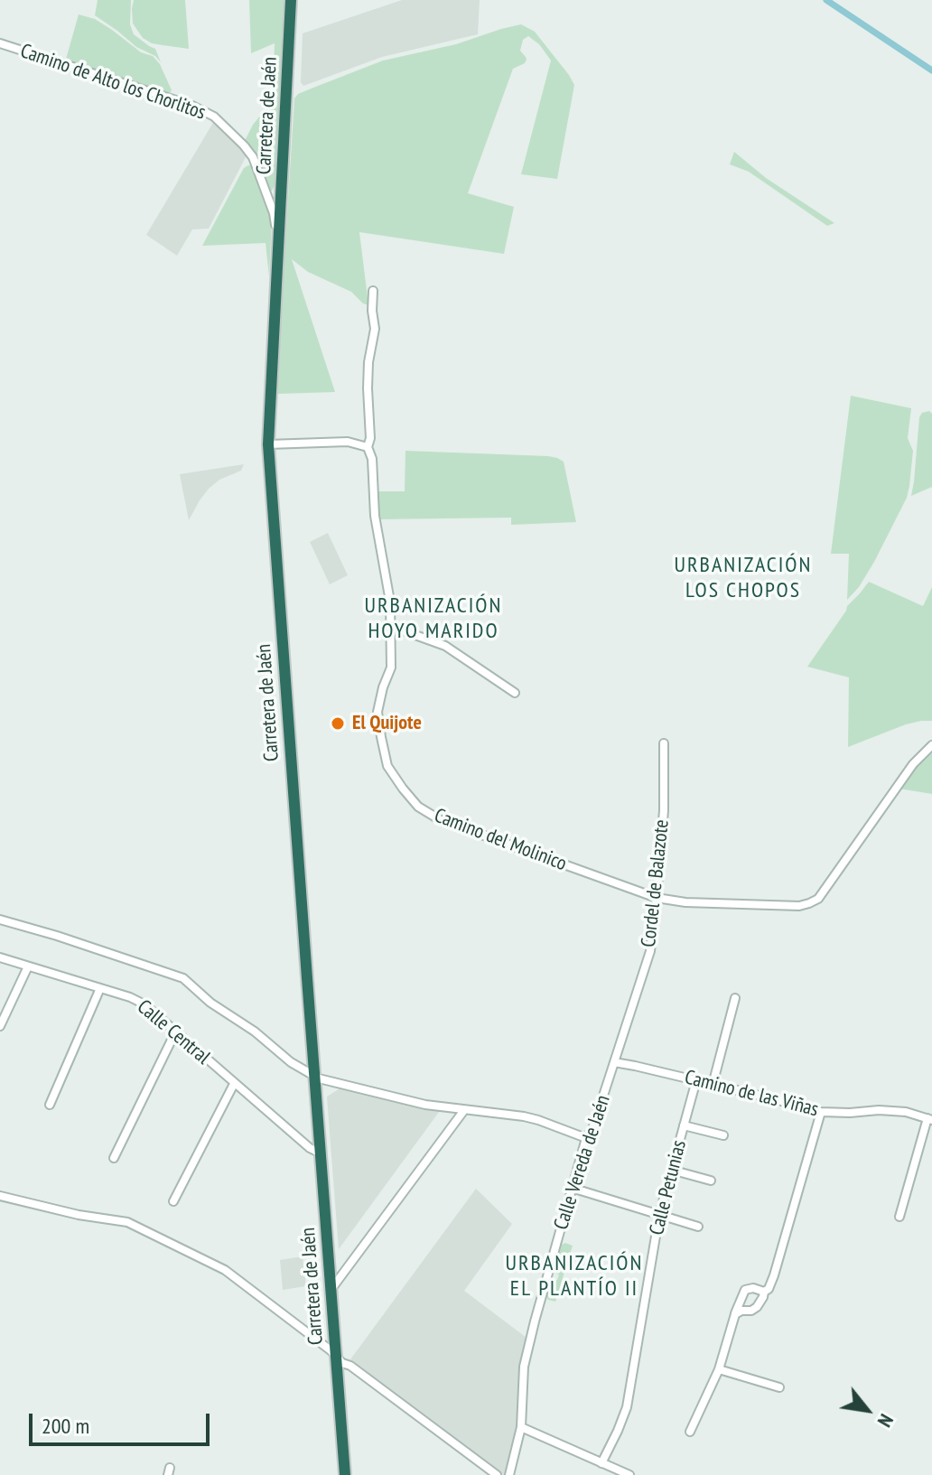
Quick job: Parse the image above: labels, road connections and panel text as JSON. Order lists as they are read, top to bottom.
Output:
{
  "streets": {
    "highway": ["Carretera de Jaén"],
    "street": [
      "Camino de Alto los Chorlitos",
      "Camino del Molinico",
      "Cordel de Balazote",
      "Calle Central",
      "Camino de las Viñas",
      "Calle Vereda de Jaén",
      "Calle Petunias"
    ]
  },
  "crossings": [
    ["Camino de Alto los Chorlitos", "Carretera de Jaén"],
    ["Carretera de Jaén", "Calle Central"],
    ["Camino del Molinico", "Cordel de Balazote"],
    ["Cordel de Balazote", "Camino de las Viñas"],
    ["Cordel de Balazote", "Calle Vereda de Jaén"],
    ["Camino de las Viñas", "Calle Vereda de Jaén"],
    ["Camino de las Viñas", "Calle Petunias"]
  ],
  "districts": ["URBANIZACIÓN LOS CHOPOS", "URBANIZACIÓN HOYO MARIDO", "URBANIZACIÓN EL PLANTÍO II"],
  "places": ["El Quijote"],
  "scale_bar": "200 m",
  "north": "bottom right"
}
